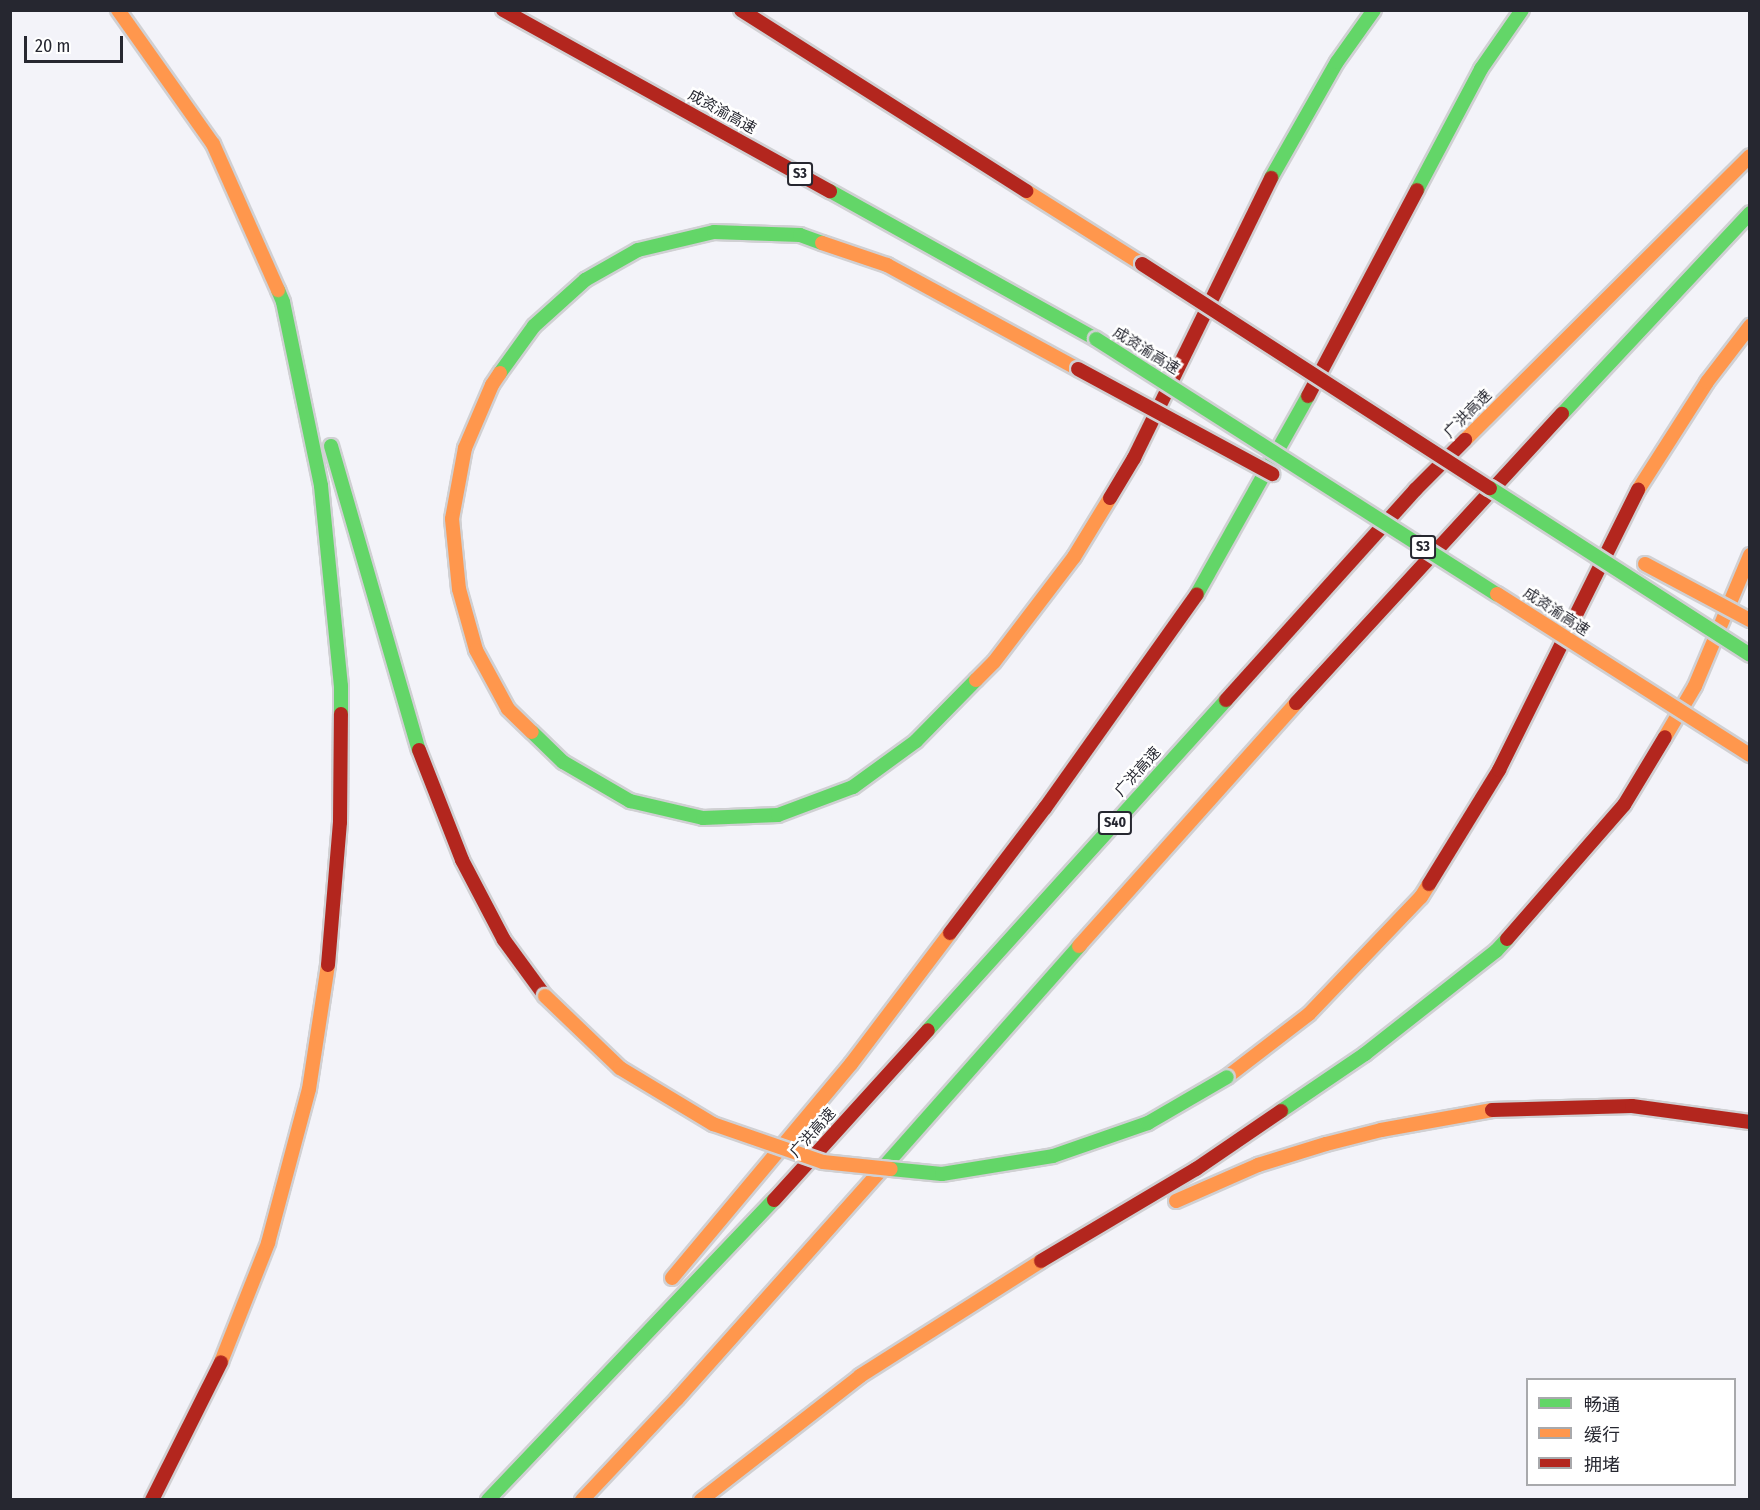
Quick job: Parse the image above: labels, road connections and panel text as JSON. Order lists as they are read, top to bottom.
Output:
{
  "streets": {
    "highway": [
      "成资渝高速",
      "S3",
      "广洪高速",
      "S40"
    ]
  },
  "legend": ["畅通", "缓行", "拥堵"],
  "scale_bar": "20 m"
}
